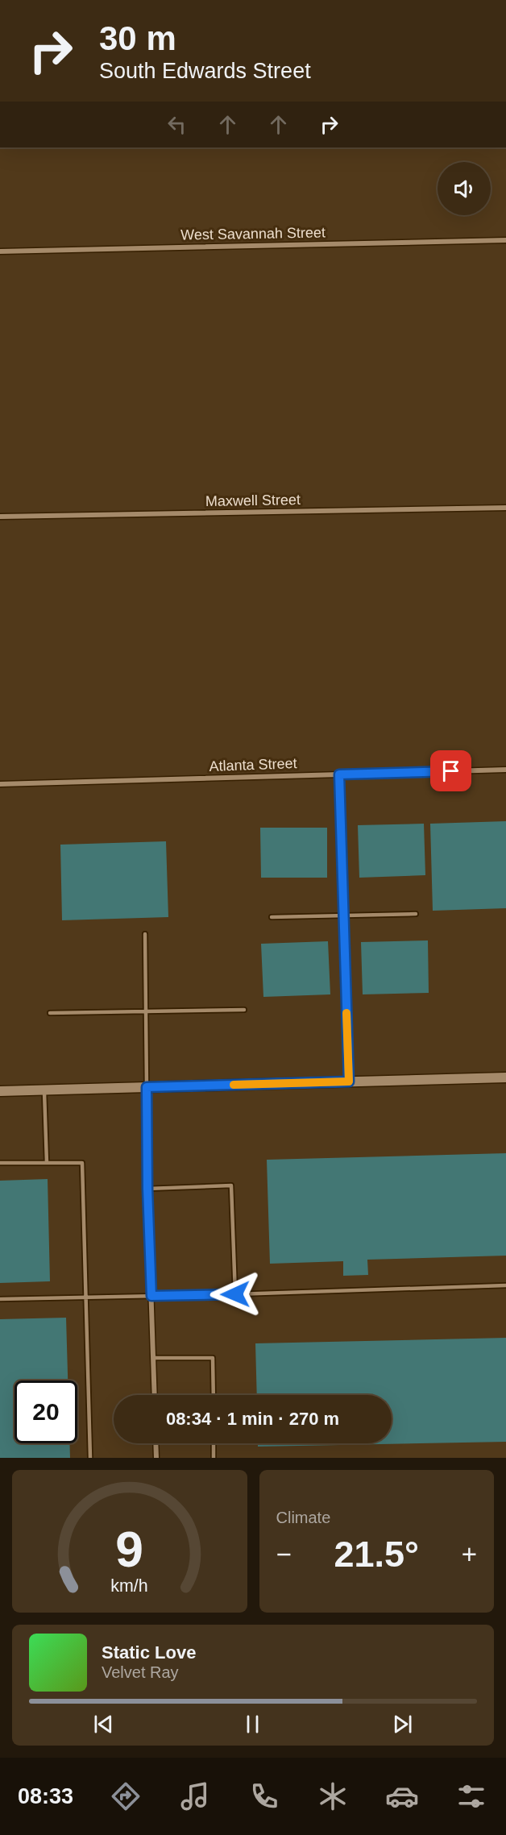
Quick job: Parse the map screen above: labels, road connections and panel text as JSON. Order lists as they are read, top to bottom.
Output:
{
  "streets": {
    "street": ["West Savannah Street", "Maxwell Street", "Atlanta Street"]
  },
  "page": {
    "turn": ["30 m", "South Edwards Street"],
    "limit": "20",
    "trip": "08:34 · 1 min · 270 m",
    "tile": "Climate",
    "heat": ["−", "21.5°", "+"],
    "song": ["Static Love", "Velvet Ray"],
    "tabs": "08:33",
    "gauge": ["9", "km/h"]
  }
}
